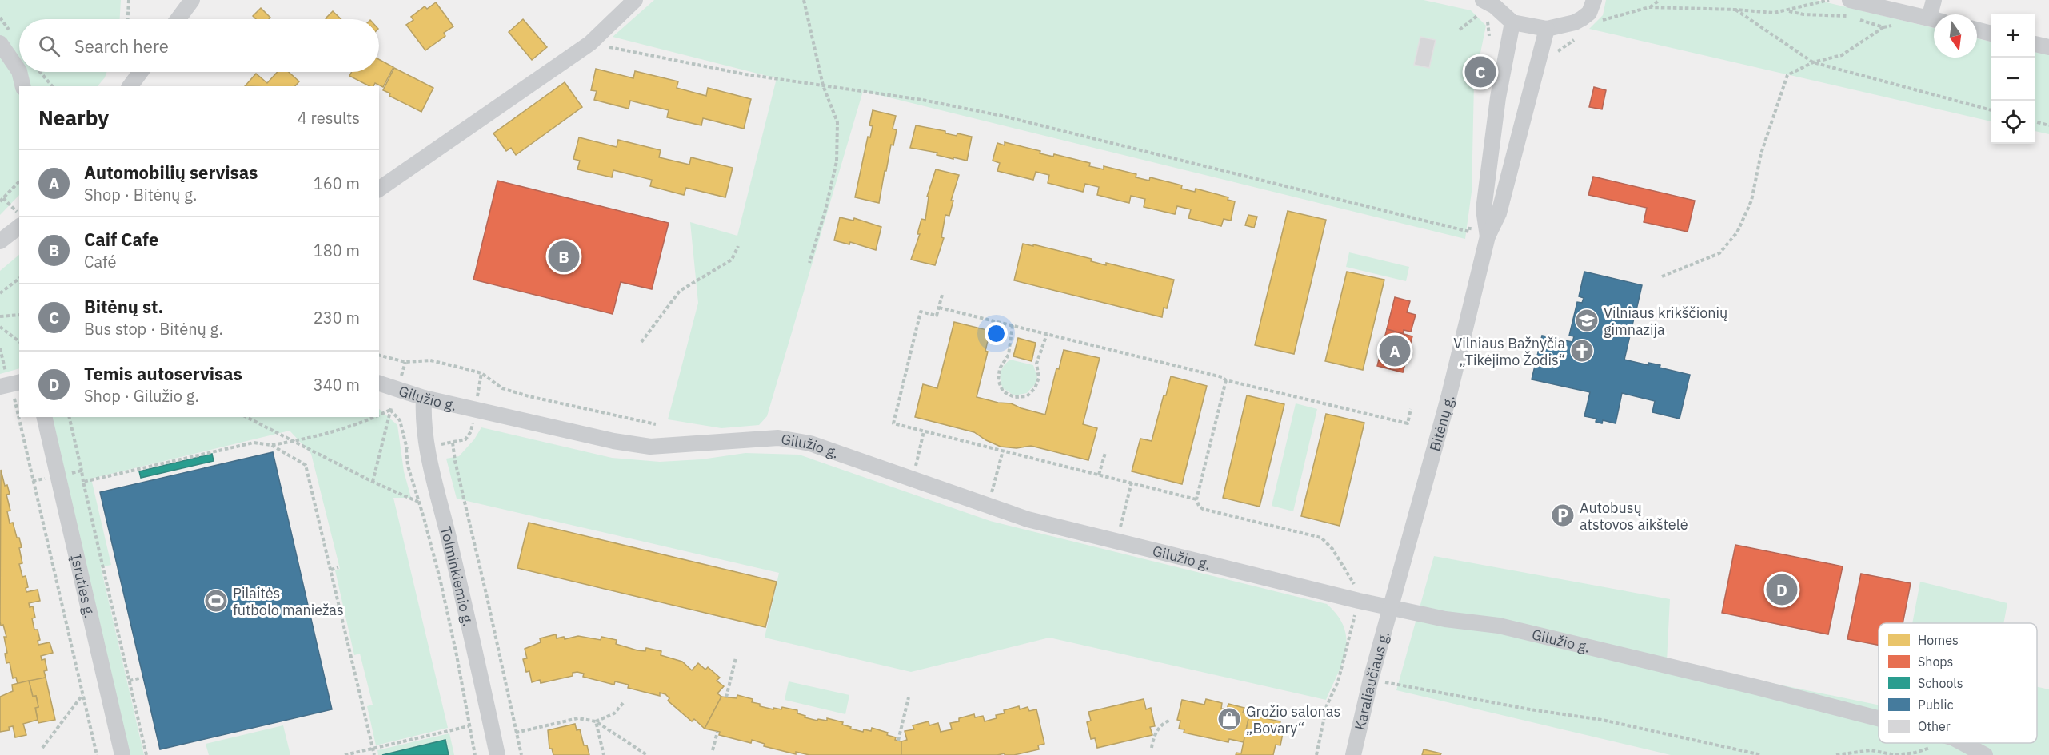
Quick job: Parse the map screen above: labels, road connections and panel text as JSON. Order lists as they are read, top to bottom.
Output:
{
  "streets": {
    "street": [
      "Gilužio g.",
      "Bitėnų g.",
      "Tolminkiemio g.",
      "Įsruties g.",
      "Karaliaučiaus g."
    ]
  },
  "crossings": [
    ["Gilužio g.", "Bitėnų g."],
    ["Gilužio g.", "Tolminkiemio g."],
    ["Gilužio g.", "Karaliaučiaus g."],
    ["Bitėnų g.", "Karaliaučiaus g."]
  ],
  "places": {
    "school or university": ["Vilniaus krikščionių gimnazija"],
    "church": ["Vilniaus Bažnyčia „Tikėjimo Žodis“"],
    "parking": ["Autobusų atstovos aikštelė"],
    "sports": ["Pilaitės futbolo maniežas"],
    "shop": ["Grožio salonas „Bovary“"]
  },
  "legend": [
    "Homes",
    "Shops",
    "Schools",
    "Public",
    "Other"
  ],
  "north": "bottom",
  "page": {
    "map_buttons": ["+", "−"],
    "search": "Search here",
    "pins": [
      "C",
      "B",
      "A",
      "D"
    ],
    "heading": ["Nearby", "4 results"],
    "list": [
      {
        "mark": "A",
        "name": "Automobilių servisas",
        "note": "Shop · Bitėnų g.",
        "value": "160 m"
      },
      {
        "mark": "B",
        "name": "Caif Cafe",
        "note": "Café",
        "value": "180 m"
      },
      {
        "mark": "C",
        "name": "Bitėnų st.",
        "note": "Bus stop · Bitėnų g.",
        "value": "230 m"
      },
      {
        "mark": "D",
        "name": "Temis autoservisas",
        "note": "Shop · Gilužio g.",
        "value": "340 m"
      }
    ]
  }
}
